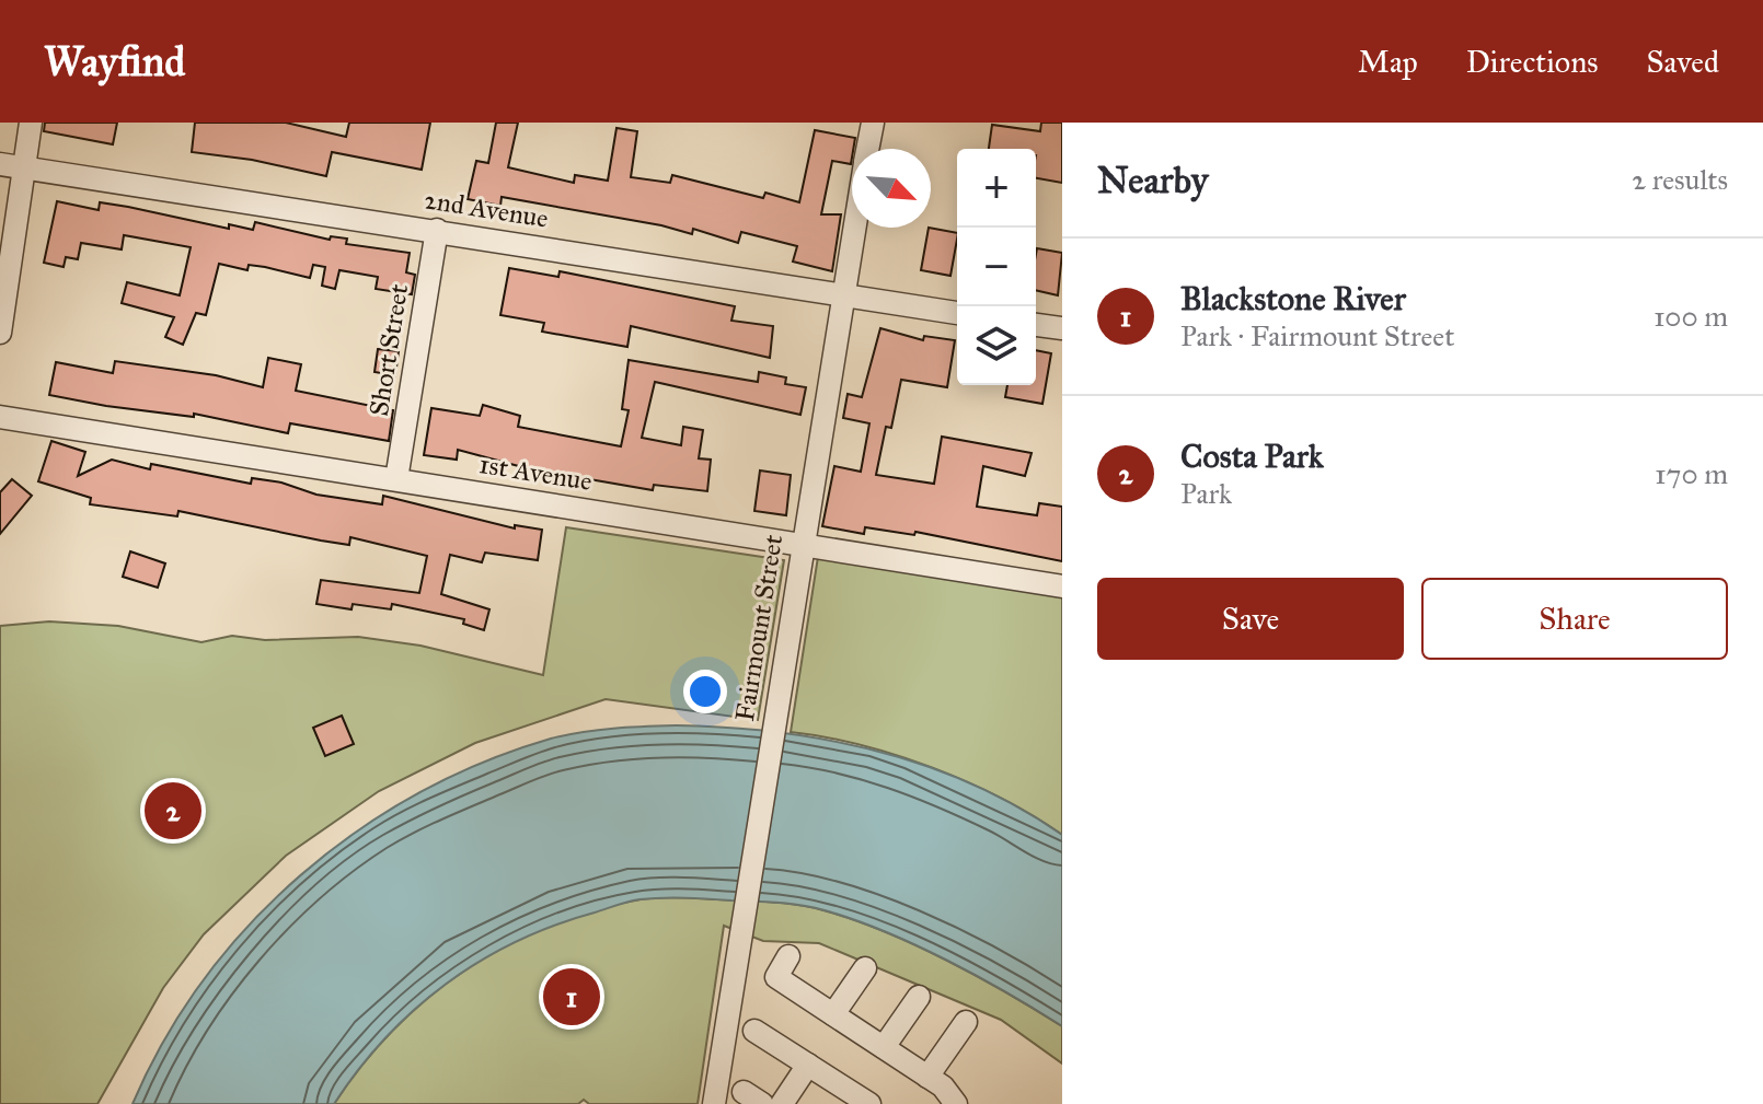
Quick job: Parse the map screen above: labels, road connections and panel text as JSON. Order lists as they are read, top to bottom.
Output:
{
  "streets": {
    "street": [
      "2nd Avenue",
      "Short Street",
      "1st Avenue",
      "Fairmount Street"
    ]
  },
  "crossings": [
    ["2nd Avenue", "Short Street"],
    ["2nd Avenue", "Fairmount Street"],
    ["Short Street", "1st Avenue"],
    ["1st Avenue", "Fairmount Street"]
  ],
  "north": "bottom right",
  "page": {
    "header": "Wayfind",
    "nav": ["Map", "Directions", "Saved"],
    "heading": ["Nearby", "2 results"],
    "map_buttons": ["+", "−"],
    "list": [
      {
        "mark": "1",
        "name": "Blackstone River",
        "note": "Park · Fairmount Street",
        "value": "100 m"
      },
      {
        "mark": "2",
        "name": "Costa Park",
        "note": "Park",
        "value": "170 m"
      }
    ],
    "buttons": ["Save", "Share"],
    "pins": ["2", "1"]
  }
}
